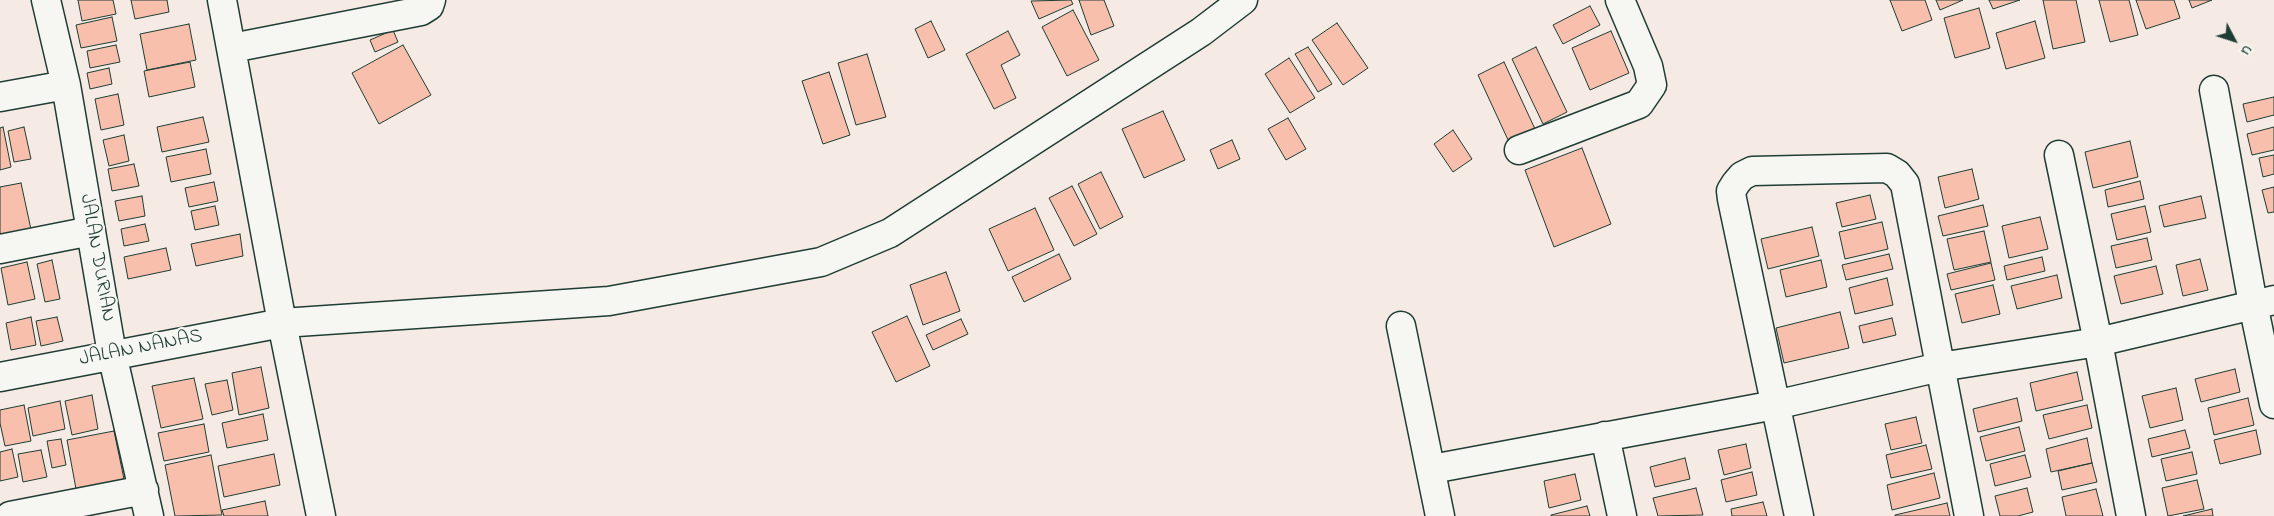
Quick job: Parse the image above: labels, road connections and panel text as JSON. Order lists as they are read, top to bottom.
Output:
{
  "streets": {
    "street": ["JALAN DURIAN", "JALAN NANAS"]
  },
  "crossings": [
    ["JALAN DURIAN", "JALAN NANAS"]
  ],
  "north": "bottom right"
}
